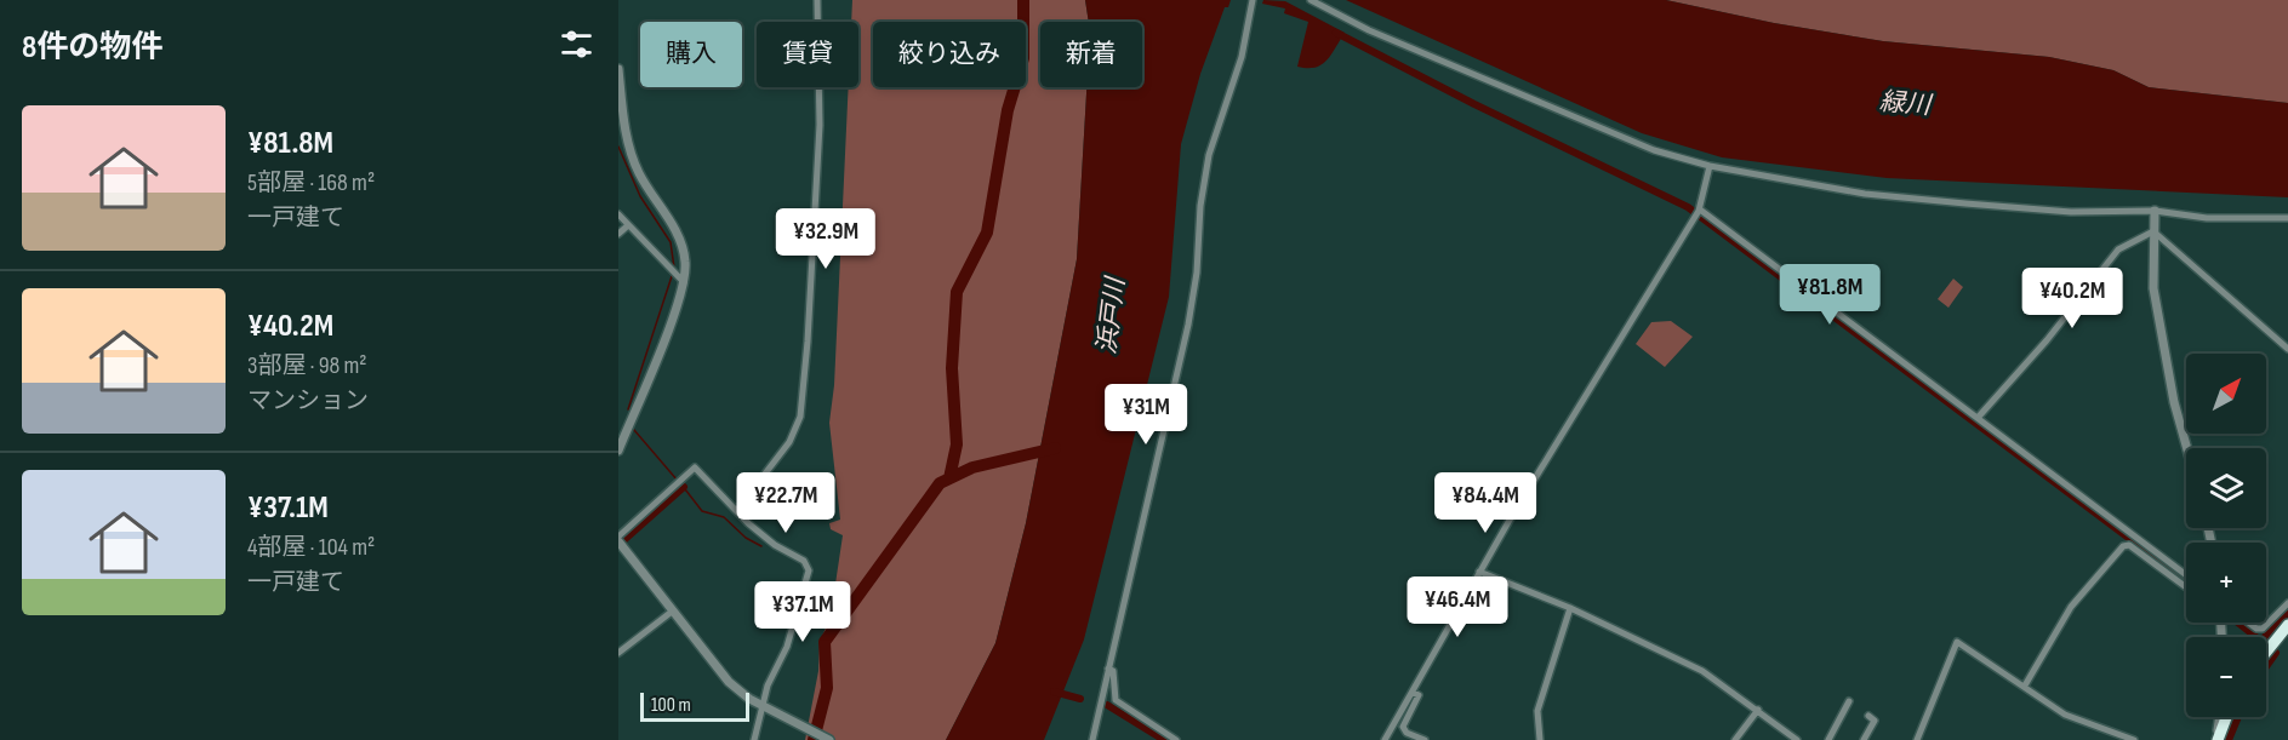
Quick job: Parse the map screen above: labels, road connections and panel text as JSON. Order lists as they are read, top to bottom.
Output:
{
  "water": ["緑川", "浜戸川"],
  "scale_bar": "100 m",
  "north": "top right",
  "page": {
    "heading": "8件の物件",
    "chip": [
      "購入",
      "賃貸",
      "絞り込み",
      "新着"
    ],
    "list": [
      {
        "name": "¥81.8M",
        "note": "5部屋 · 168 m² · 一戸建て"
      },
      {
        "name": "¥40.2M",
        "note": "3部屋 · 98 m² · マンション"
      },
      {
        "name": "¥37.1M",
        "note": "4部屋 · 104 m² · 一戸建て"
      }
    ],
    "price": [
      "¥32.9M",
      "¥81.8M",
      "¥40.2M",
      "¥31M",
      "¥22.7M",
      "¥84.4M",
      "¥46.4M",
      "¥37.1M"
    ],
    "map_buttons": ["+", "−"],
    "scale": "100 m"
  }
}
